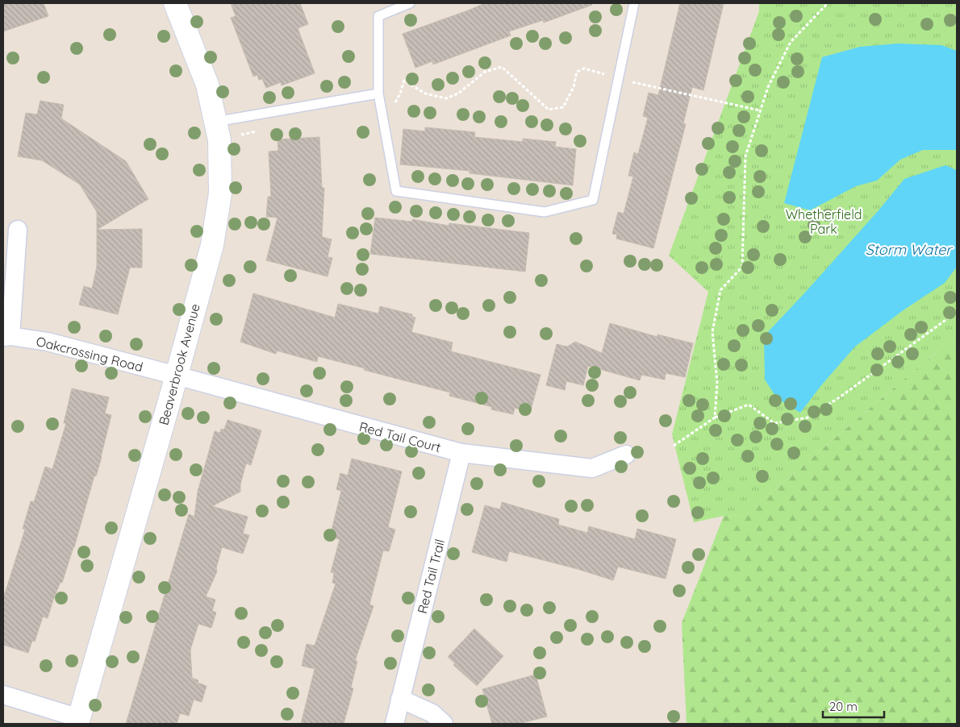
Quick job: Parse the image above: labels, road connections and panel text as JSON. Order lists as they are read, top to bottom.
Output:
{
  "streets": {
    "street": [
      "Oakcrossing Road",
      "Beaverbrook Avenue",
      "Red Tail Court",
      "Red Tail Trail"
    ]
  },
  "crossings": [
    ["Oakcrossing Road", "Beaverbrook Avenue"],
    ["Oakcrossing Road", "Red Tail Court"],
    ["Beaverbrook Avenue", "Red Tail Court"],
    ["Red Tail Court", "Red Tail Trail"]
  ],
  "water": ["Storm Water"],
  "parks": ["Whetherfield Park"],
  "scale_bar": "20 m"
}
